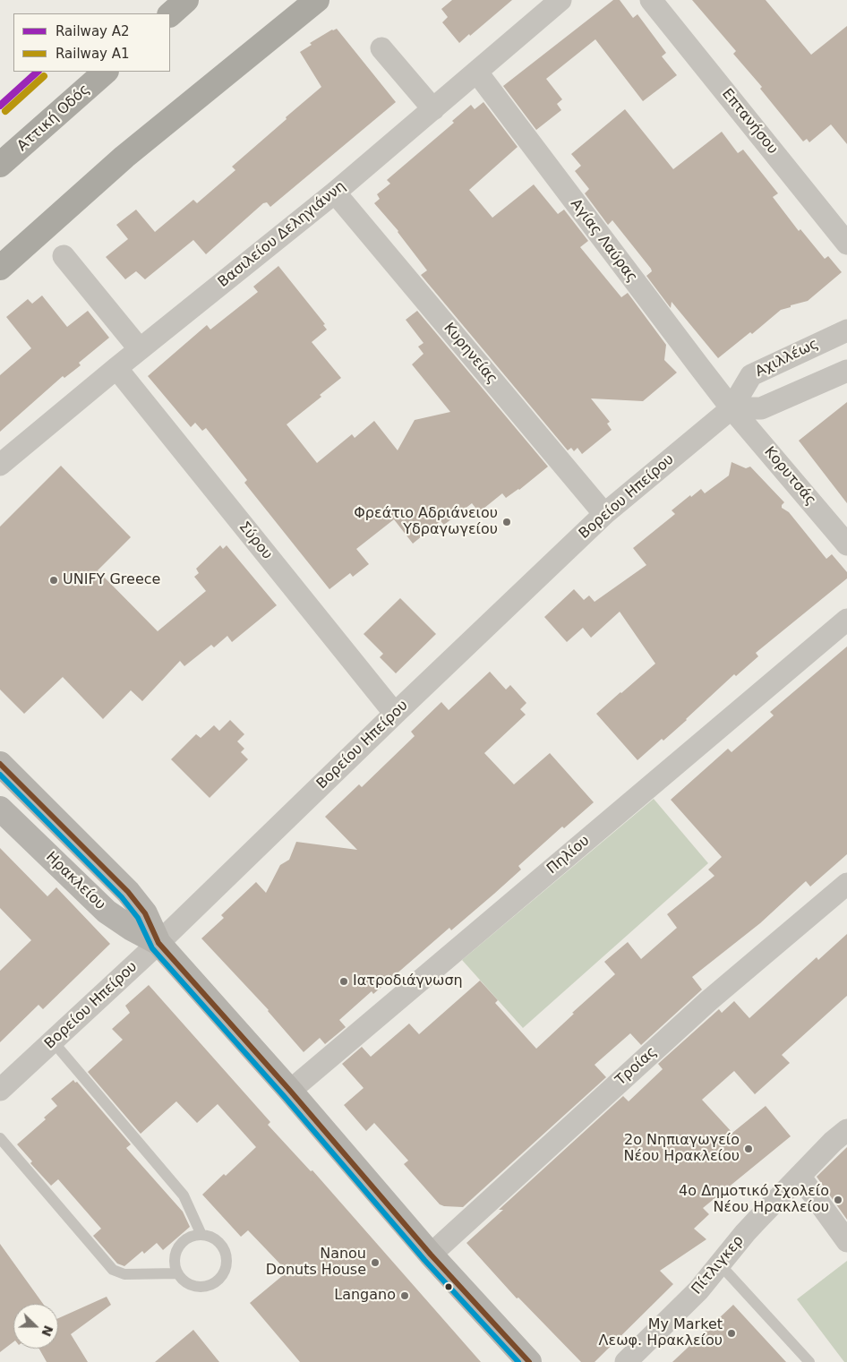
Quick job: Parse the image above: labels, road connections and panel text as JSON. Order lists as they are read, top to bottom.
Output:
{
  "streets": {
    "highway": ["Αττική Οδός"],
    "main road": ["Ηρακλείου"],
    "street": [
      "Επτανήσου",
      "Βασιλείου Δεληγιάννη",
      "Αγίας Λαύρας",
      "Κυρηνείας",
      "Αχιλλέως",
      "Κορυτσάς",
      "Βορείου Ηπείρου",
      "Σύρου",
      "Πηλίου",
      "Τροίας",
      "Πίτλιγκερ"
    ]
  },
  "crossings": [
    ["Βασιλείου Δεληγιάννη", "Αγίας Λαύρας"],
    ["Βασιλείου Δεληγιάννη", "Κυρηνείας"],
    ["Βασιλείου Δεληγιάννη", "Σύρου"],
    ["Αγίας Λαύρας", "Αχιλλέως"],
    ["Αγίας Λαύρας", "Κορυτσάς"],
    ["Αγίας Λαύρας", "Βορείου Ηπείρου"],
    ["Κυρηνείας", "Βορείου Ηπείρου"],
    ["Αχιλλέως", "Κορυτσάς"],
    ["Αχιλλέως", "Βορείου Ηπείρου"],
    ["Κορυτσάς", "Βορείου Ηπείρου"],
    ["Βορείου Ηπείρου", "Σύρου"],
    ["Βορείου Ηπείρου", "Ηρακλείου"],
    ["Πηλίου", "Ηρακλείου"],
    ["Ηρακλείου", "Τροίας"]
  ],
  "places": [
    "Φρεάτιο Αδριάνειου Υδραγωγείου",
    "UNIFY Greece",
    "Ιατροδιάγνωση",
    "2ο Νηπιαγωγείο Νέου Ηρακλείου",
    "4ο Δημοτικό Σχολείο Νέου Ηρακλείου",
    "Nanou Donuts House",
    "Langano",
    "My Market Λεωφ. Ηρακλείου"
  ],
  "lines": ["rail line A2", "rail line A1"],
  "legend": ["Railway A2", "Railway A1"],
  "north": "right"
}
